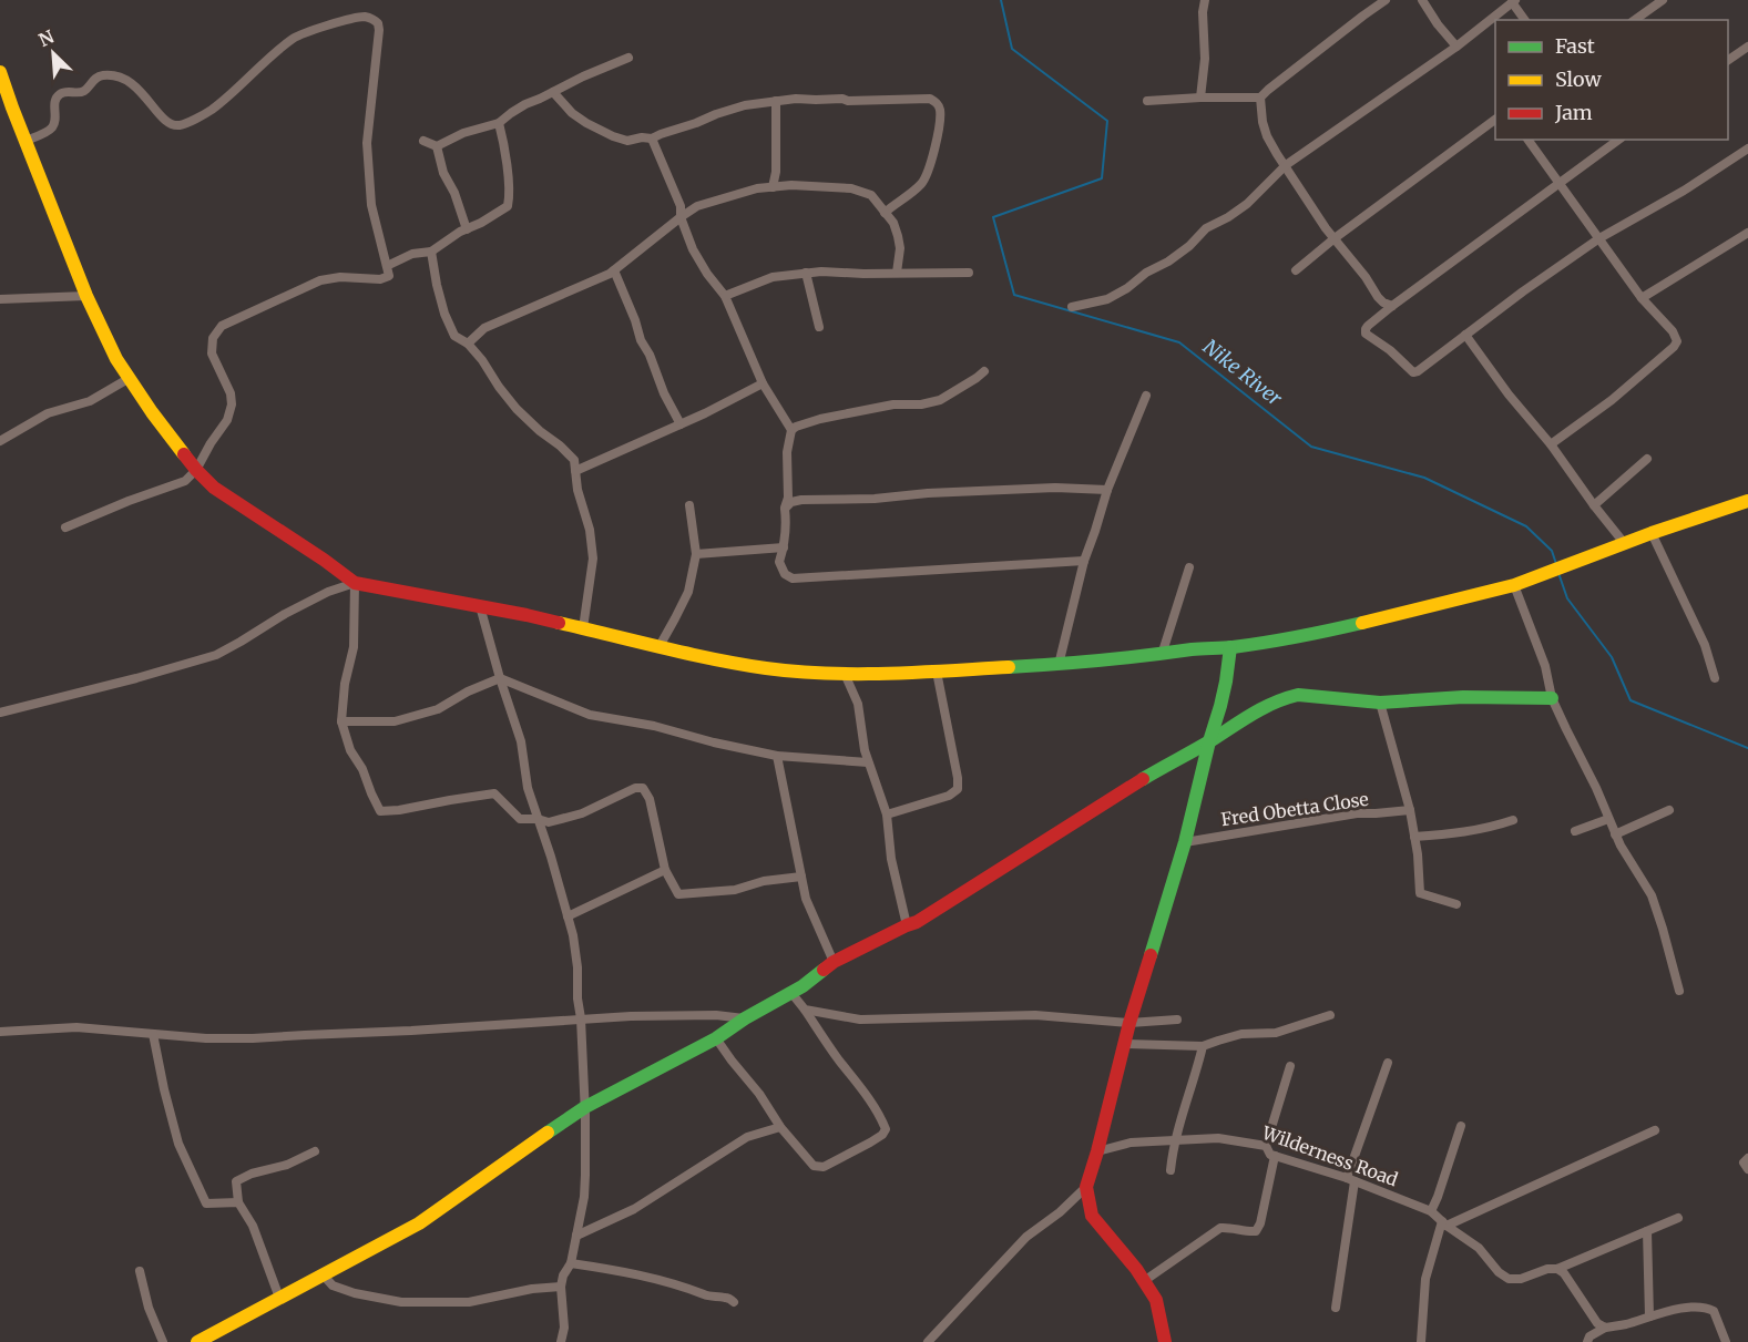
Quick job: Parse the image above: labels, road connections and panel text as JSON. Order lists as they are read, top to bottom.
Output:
{
  "streets": {
    "street": ["Fred Obetta Close", "Wilderness Road"]
  },
  "water": ["Nike River"],
  "legend": ["Fast", "Slow", "Jam"],
  "north": "top left"
}
